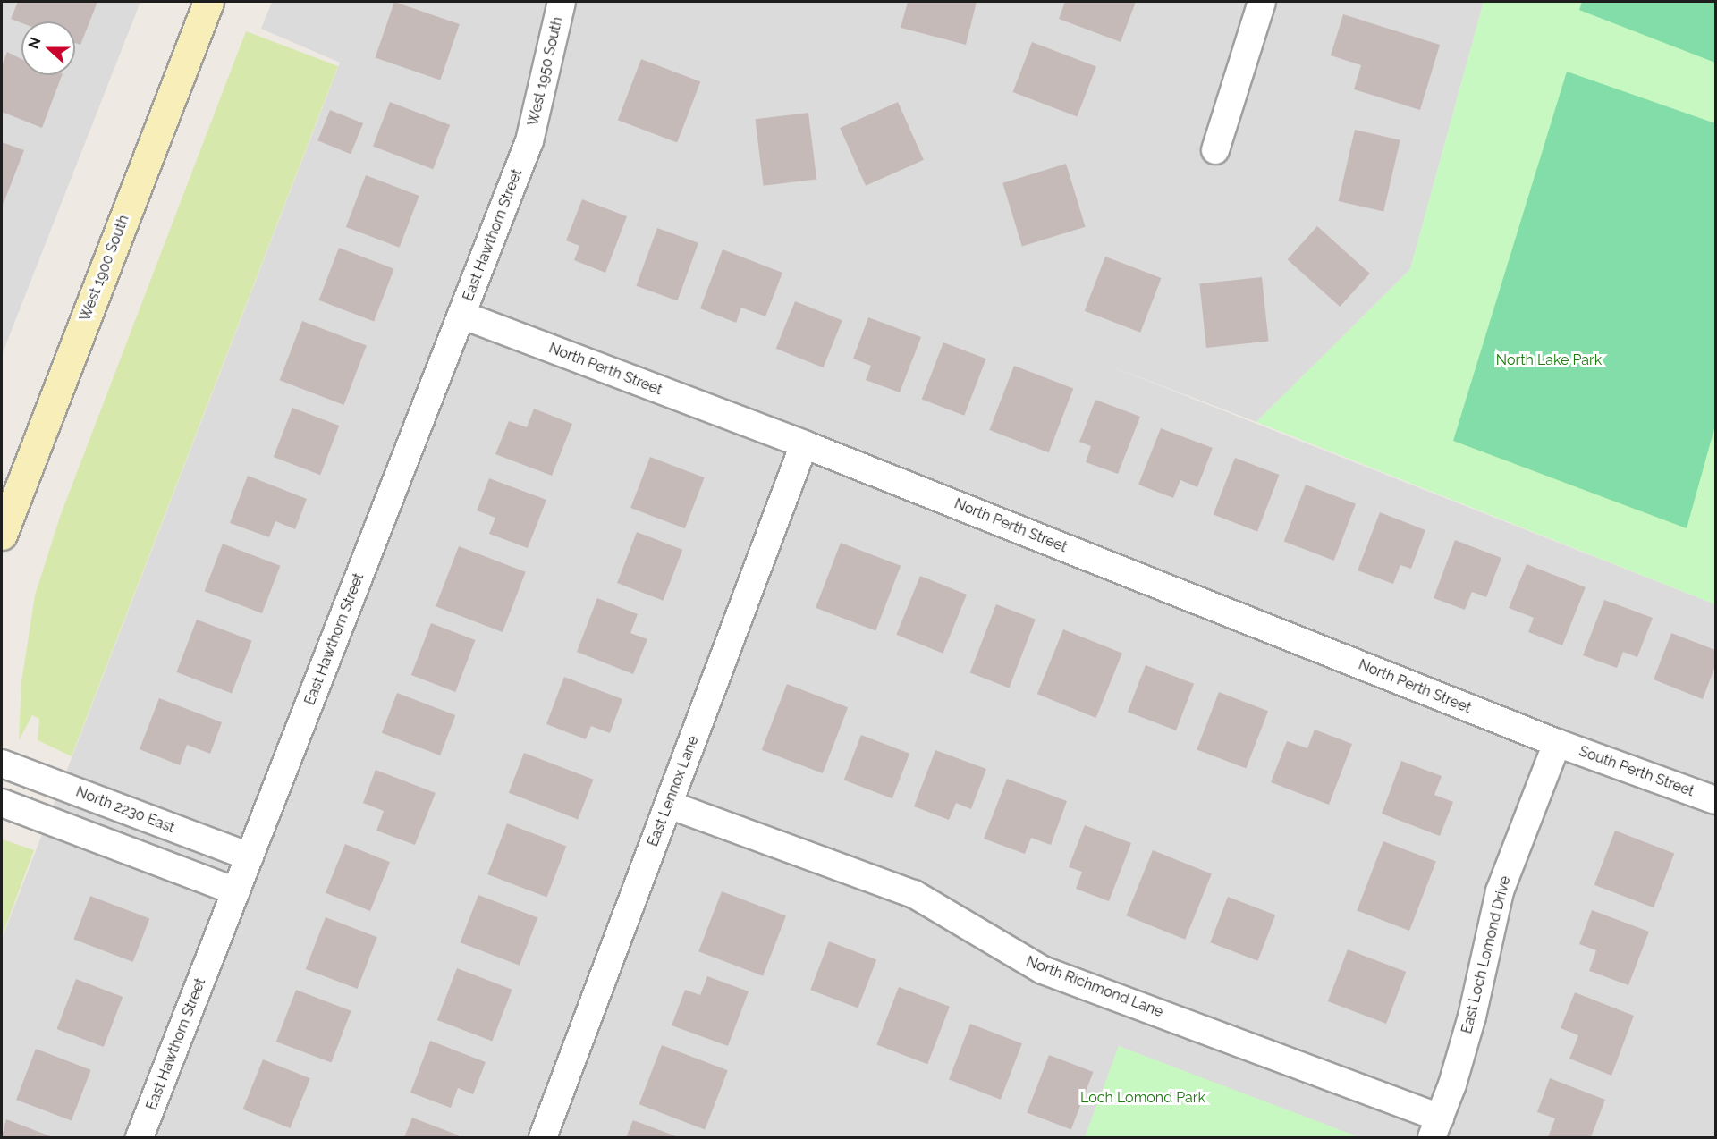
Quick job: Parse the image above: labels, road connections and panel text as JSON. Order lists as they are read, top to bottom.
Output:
{
  "streets": {
    "street": [
      "West 1950 South",
      "East Hawthorn Street",
      "West 1900 South",
      "North Perth Street",
      "South Perth Street",
      "East Lennox Lane",
      "North 2230 East",
      "East Loch Lomond Drive",
      "North Richmond Lane"
    ]
  },
  "crossings": [
    ["West 1950 South", "East Hawthorn Street"],
    ["East Hawthorn Street", "North Perth Street"],
    ["East Hawthorn Street", "North 2230 East"],
    ["North Perth Street", "South Perth Street"],
    ["North Perth Street", "East Lennox Lane"],
    ["North Perth Street", "East Loch Lomond Drive"],
    ["South Perth Street", "East Loch Lomond Drive"],
    ["East Lennox Lane", "North Richmond Lane"],
    ["East Loch Lomond Drive", "North Richmond Lane"]
  ],
  "parks": ["North Lake Park", "Loch Lomond Park"],
  "north": "left"
}
